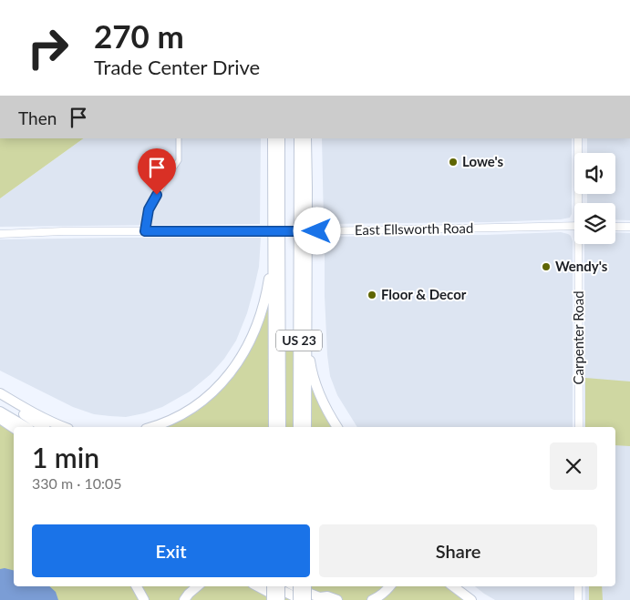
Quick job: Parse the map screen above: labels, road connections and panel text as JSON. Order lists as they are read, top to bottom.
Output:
{
  "streets": {
    "highway": ["US 23"],
    "main road": ["East Ellsworth Road", "Carpenter Road"]
  },
  "places": ["Lowe's", "Wendy's", "Floor & Decor"],
  "page": {
    "turn": ["270 m", "Trade Center Drive"],
    "then": "Then",
    "heading": ["1 min", "330 m · 10:05"],
    "buttons": ["Exit", "Share"]
  }
}
